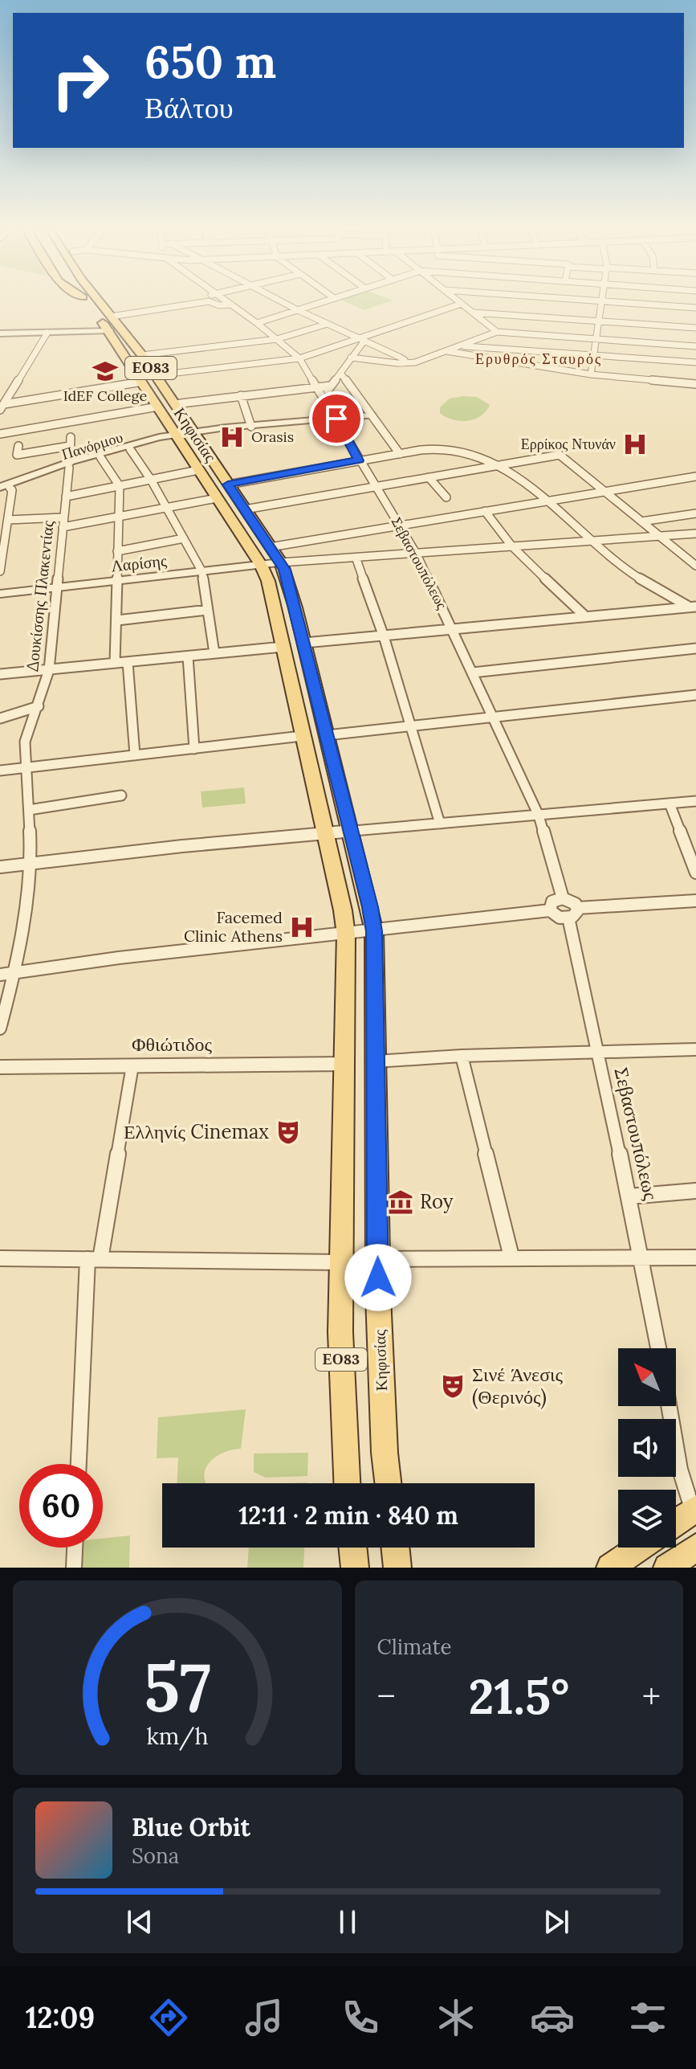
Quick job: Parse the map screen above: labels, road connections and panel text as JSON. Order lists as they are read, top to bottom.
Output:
{
  "streets": {
    "main road": ["ΕΟ83", "Κηφισίας"],
    "street": [
      "Πανόρμου",
      "Λαρίσης",
      "Σεβαστουπόλεως",
      "Δουκίσσης Πλακεντίας",
      "Φθιώτιδος"
    ]
  },
  "crossings": [
    ["Κηφισίας", "Πανόρμου"],
    ["Κηφισίας", "Λαρίσης"],
    ["Κηφισίας", "Φθιώτιδος"],
    ["Πανόρμου", "Σεβαστουπόλεως"],
    ["Πανόρμου", "Δουκίσσης Πλακεντίας"],
    ["Λαρίσης", "Δουκίσσης Πλακεντίας"]
  ],
  "districts": ["Ερυθρός Σταυρός"],
  "places": {
    "school or university": ["IdEF College"],
    "hospital": ["Orasis", "Ερρίκος Ντυνάν", "Facemed Clinic Athens"],
    "theatre": ["Ελληνίς Cinemax", "Σινέ Άνεσις (Θερινός)"],
    "museum": ["Roy"]
  },
  "north": "top left",
  "page": {
    "turn": ["650 m", "Βάλτου"],
    "limit": "60",
    "trip": "12:11 · 2 min · 840 m",
    "tile": "Climate",
    "heat": ["−", "21.5°", "+"],
    "song": ["Blue Orbit", "Sona"],
    "tabs": "12:09",
    "gauge": ["57", "km/h"]
  }
}
